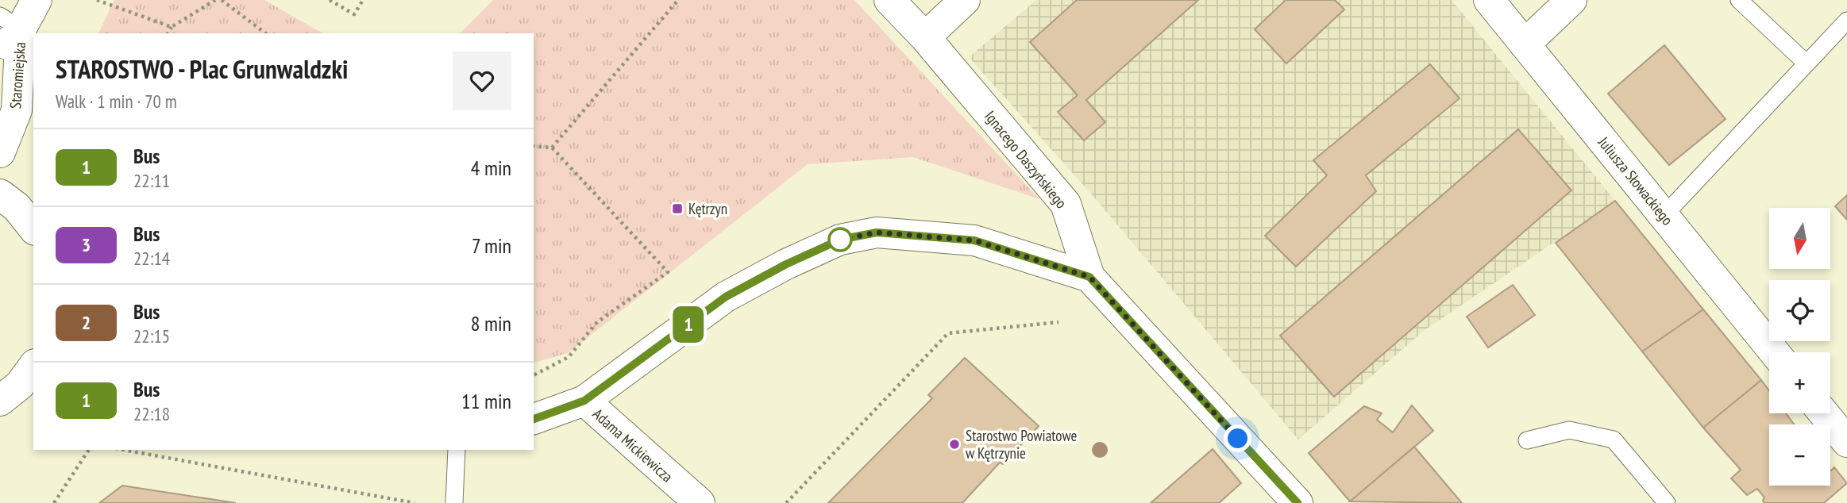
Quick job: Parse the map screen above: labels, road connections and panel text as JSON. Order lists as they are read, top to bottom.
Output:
{
  "streets": {
    "street": [
      "Staromiejska",
      "Ignacego Daszyńskiego",
      "Juliusza Słowackiego",
      "Adama Mickiewicza"
    ]
  },
  "places": {
    "transit": ["Kętrzyn"],
    "other": ["Starostwo Powiatowe w Kętrzynie"]
  },
  "lines": ["bus line 1"],
  "north": "bottom",
  "page": {
    "on_map": "1",
    "heading": ["STAROSTWO - Plac Grunwaldzki", "Walk · 1 min · 70 m"],
    "list": [
      {
        "mark": "1",
        "name": "Bus",
        "note": "22:11",
        "value": "4 min"
      },
      {
        "mark": "3",
        "name": "Bus",
        "note": "22:14",
        "value": "7 min"
      },
      {
        "mark": "2",
        "name": "Bus",
        "note": "22:15",
        "value": "8 min"
      },
      {
        "mark": "1",
        "name": "Bus",
        "note": "22:18",
        "value": "11 min"
      }
    ],
    "map_buttons": ["+", "−"]
  }
}
